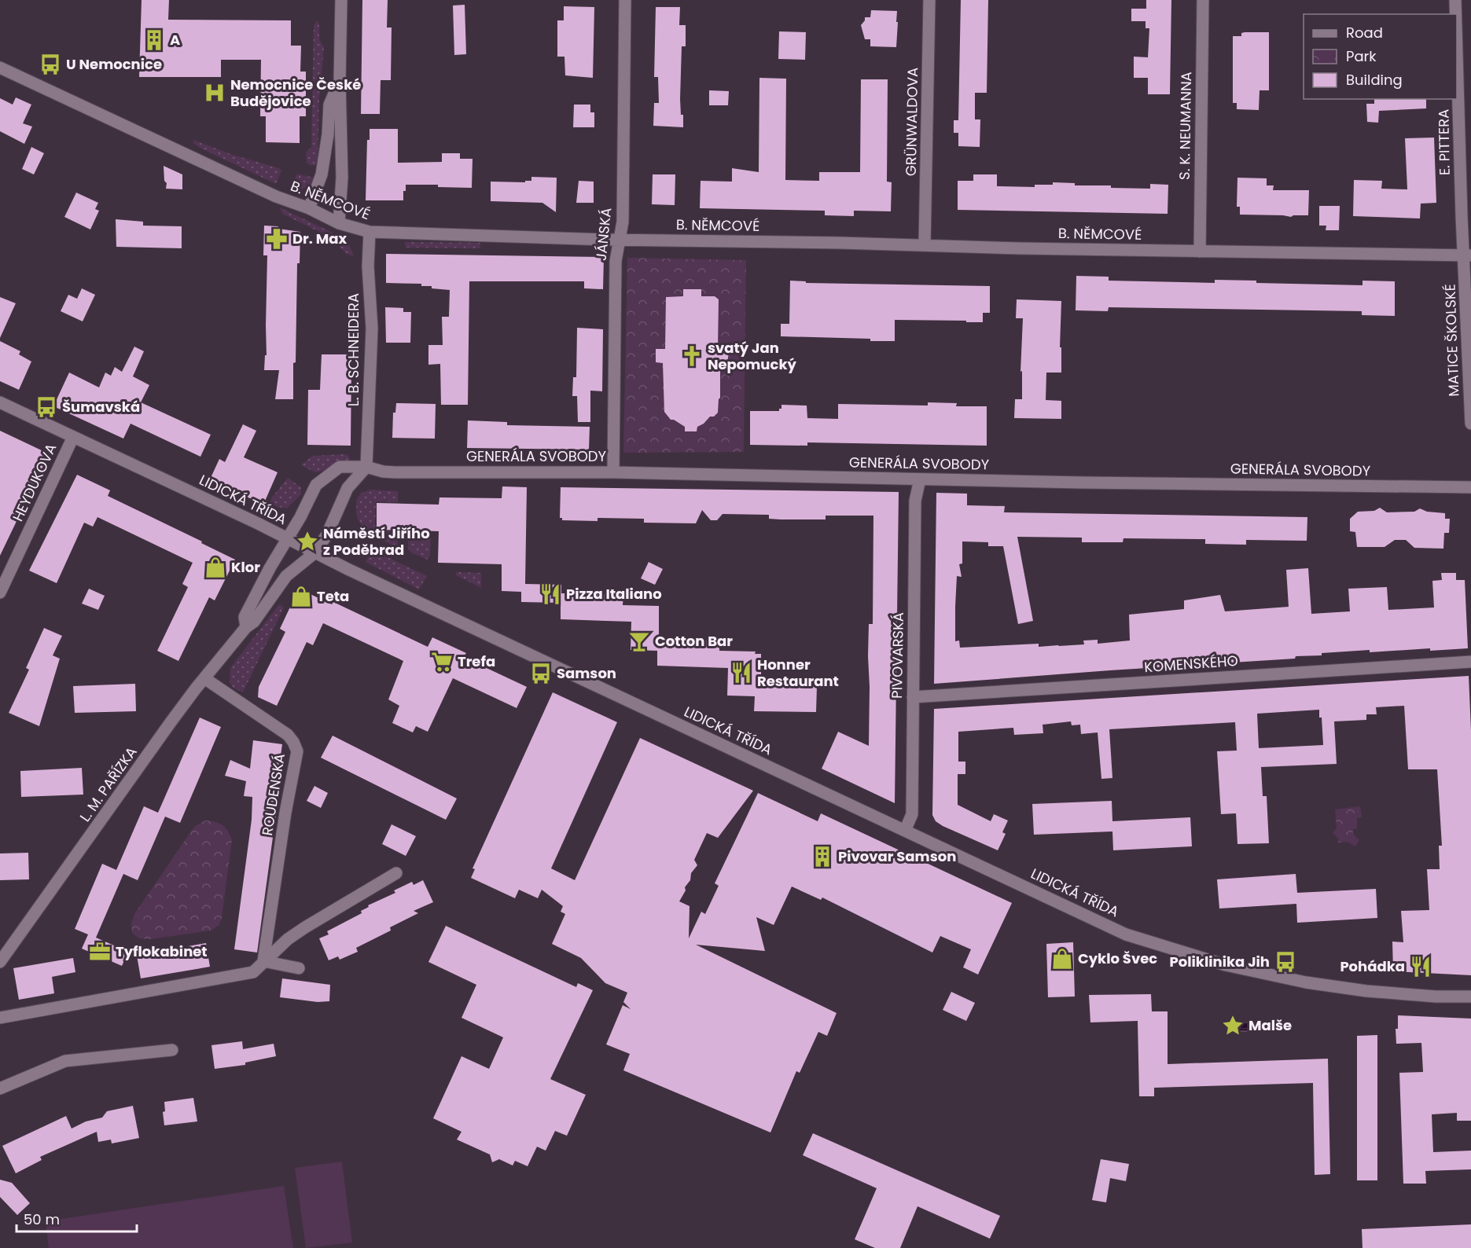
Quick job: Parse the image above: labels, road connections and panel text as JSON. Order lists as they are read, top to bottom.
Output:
{
  "streets": {
    "street": [
      "GRÜNWALDOVA",
      "S. K. NEUMANNA",
      "E. PITTERA",
      "B. NĚMCOVÉ",
      "JÁNSKÁ",
      "MATICE ŠKOLSKÉ",
      "L. B. SCHNEIDERA",
      "GENERÁLA SVOBODY",
      "HEYDUKOVA",
      "LIDICKÁ TŘÍDA",
      "PIVOVARSKÁ",
      "KOMENSKÉHO",
      "L. M. PAŘÍZKA",
      "ROUDENSKÁ"
    ]
  },
  "crossings": [
    ["GRÜNWALDOVA", "B. NĚMCOVÉ"],
    ["S. K. NEUMANNA", "B. NĚMCOVÉ"],
    ["E. PITTERA", "B. NĚMCOVÉ"],
    ["E. PITTERA", "MATICE ŠKOLSKÉ"],
    ["B. NĚMCOVÉ", "JÁNSKÁ"],
    ["B. NĚMCOVÉ", "MATICE ŠKOLSKÉ"],
    ["B. NĚMCOVÉ", "L. B. SCHNEIDERA"],
    ["JÁNSKÁ", "GENERÁLA SVOBODY"],
    ["L. B. SCHNEIDERA", "GENERÁLA SVOBODY"],
    ["L. B. SCHNEIDERA", "L. M. PAŘÍZKA"],
    ["GENERÁLA SVOBODY", "LIDICKÁ TŘÍDA"],
    ["GENERÁLA SVOBODY", "PIVOVARSKÁ"],
    ["GENERÁLA SVOBODY", "L. M. PAŘÍZKA"],
    ["HEYDUKOVA", "LIDICKÁ TŘÍDA"],
    ["LIDICKÁ TŘÍDA", "PIVOVARSKÁ"],
    ["LIDICKÁ TŘÍDA", "L. M. PAŘÍZKA"],
    ["PIVOVARSKÁ", "KOMENSKÉHO"],
    ["L. M. PAŘÍZKA", "ROUDENSKÁ"]
  ],
  "places": {
    "building": ["A", "Pivovar Samson"],
    "bus stop": [
      "U Nemocnice",
      "Šumavská",
      "Samson",
      "Poliklinika Jih"
    ],
    "hospital": ["Nemocnice České Budějovice"],
    "pharmacy": ["Dr. Max"],
    "church": ["svatý Jan Nepomucký"],
    "place": ["Náměstí Jiřího z Poděbrad", "Malše"],
    "shop": ["Klor", "Teta", "Cyklo Švec"],
    "restaurant": ["Pizza Italiano", "Honner Restaurant", "Pohádka"],
    "bar": ["Cotton Bar"],
    "supermarket": ["Trefa"],
    "office": ["Tyflokabinet"]
  },
  "legend": ["Road", "Park", "Building"],
  "scale_bar": "50 m"
}
